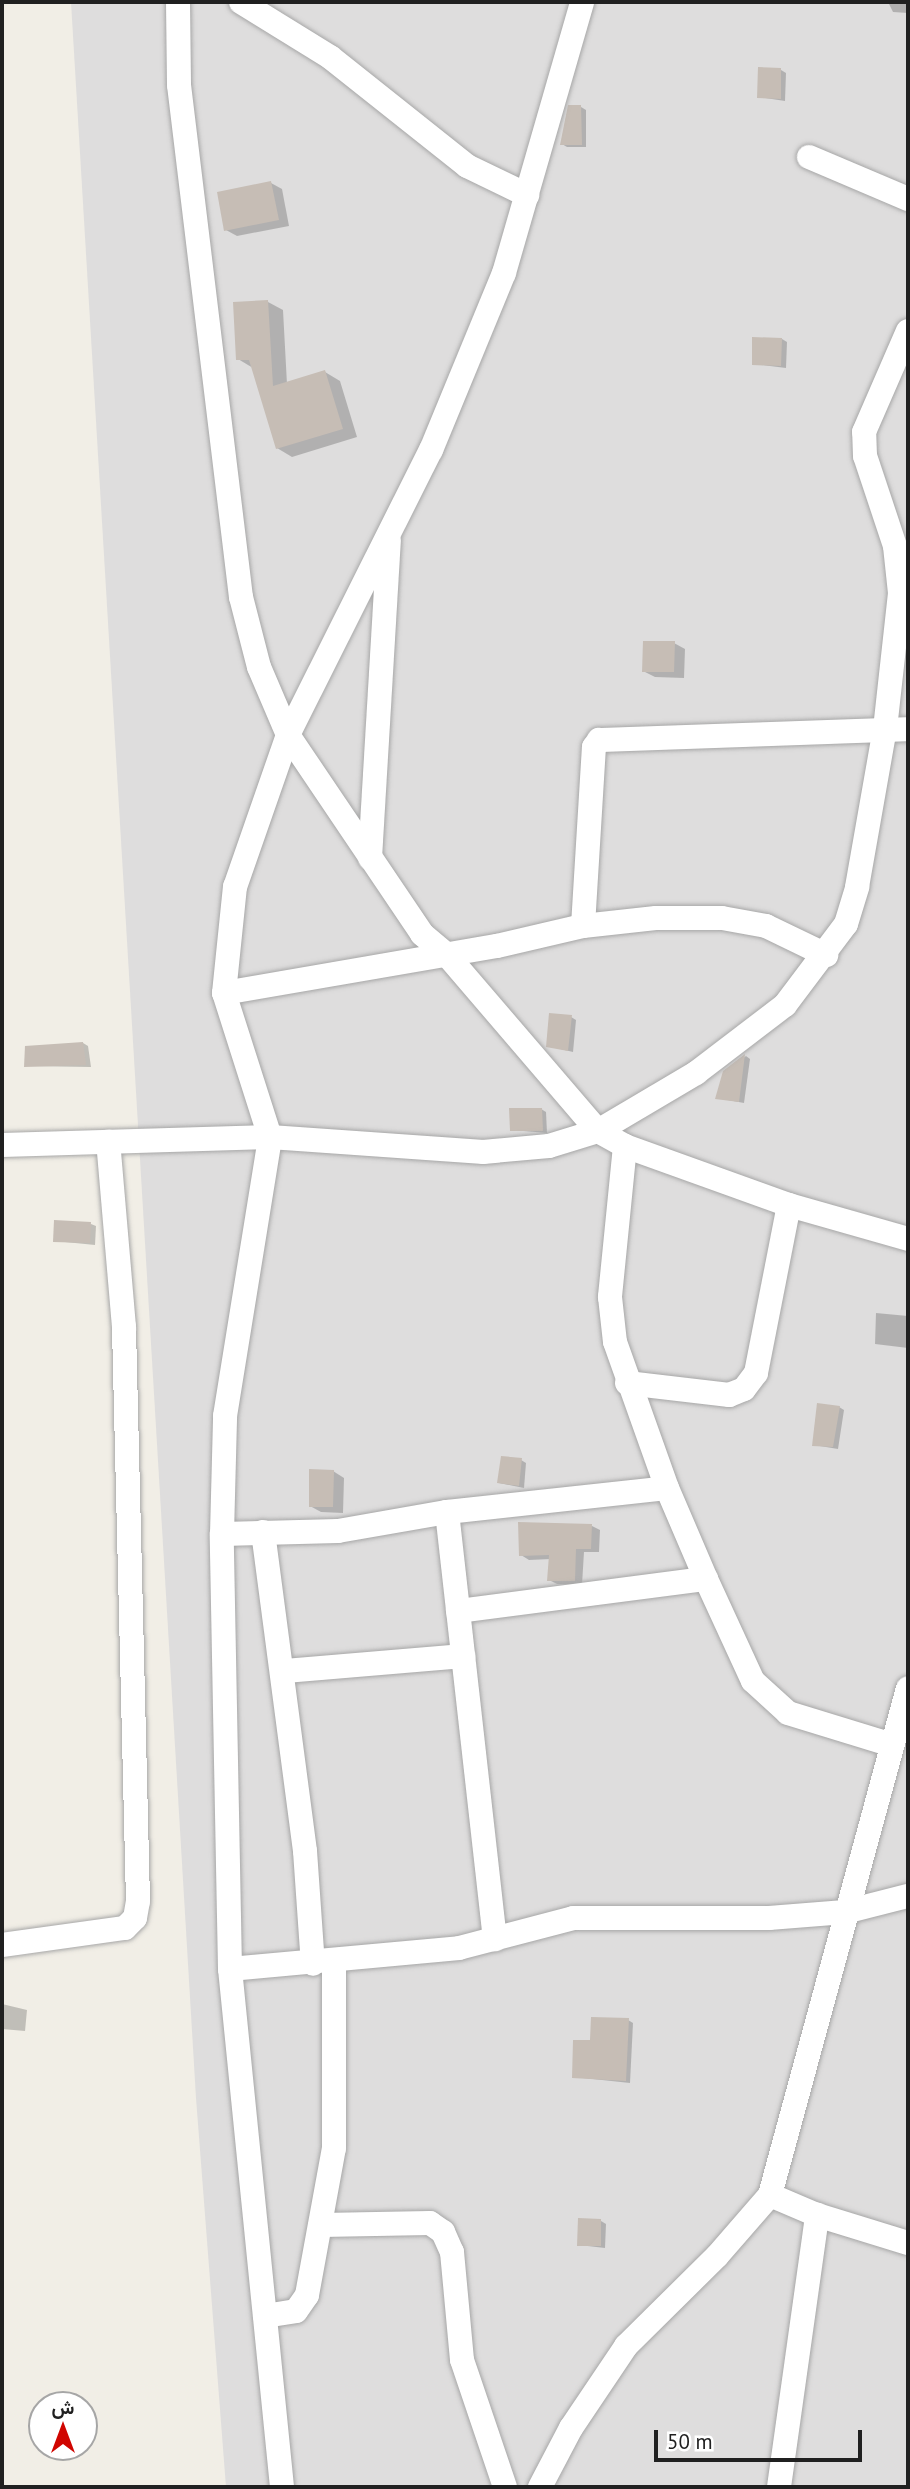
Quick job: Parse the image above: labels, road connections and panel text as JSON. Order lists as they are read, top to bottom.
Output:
{
  "scale_bar": "50 m",
  "north": "top"
}
